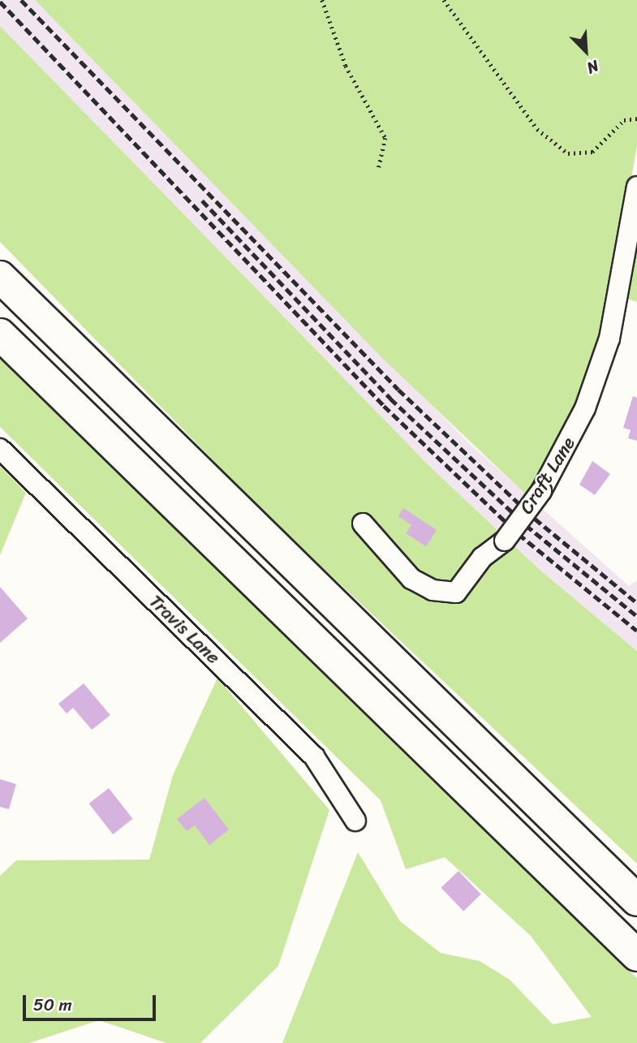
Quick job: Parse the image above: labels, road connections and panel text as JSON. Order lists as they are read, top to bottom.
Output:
{
  "streets": {
    "street": ["Craft Lane", "Travis Lane"]
  },
  "scale_bar": "50 m",
  "north": "bottom right"
}
